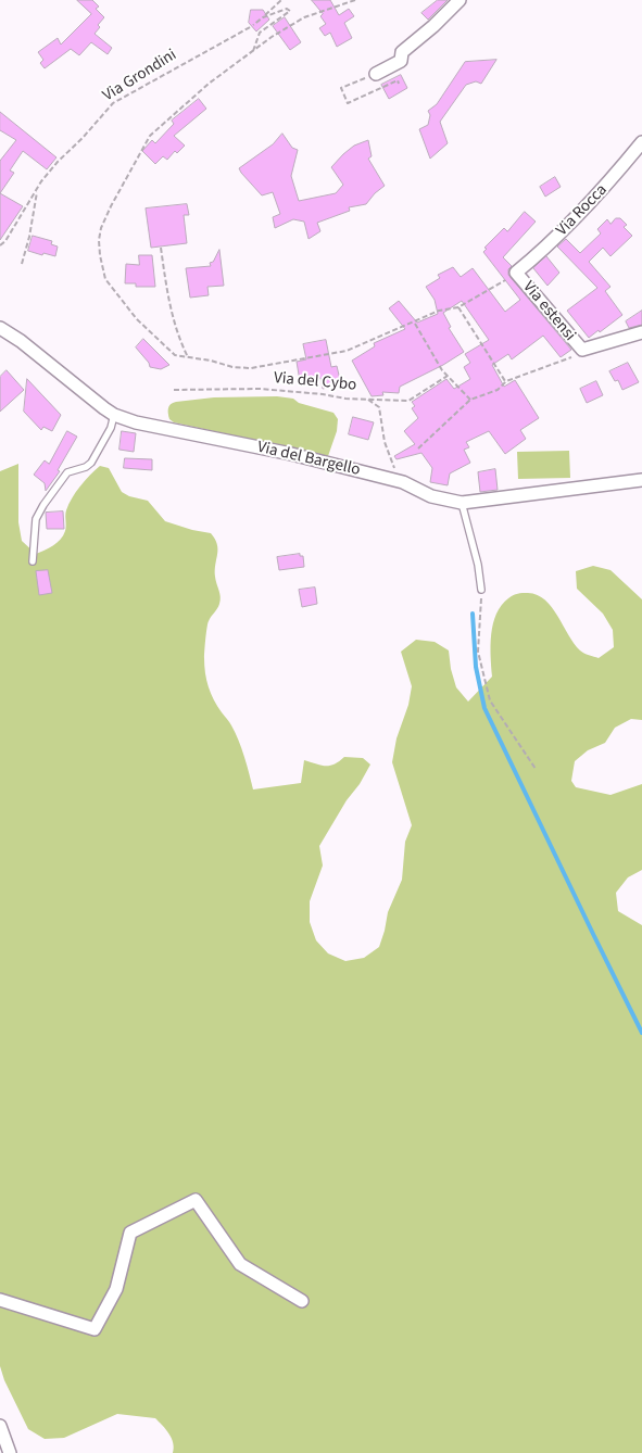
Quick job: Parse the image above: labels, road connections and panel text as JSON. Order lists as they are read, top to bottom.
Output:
{
  "streets": {
    "street": ["Via Rocca", "Via estensi", "Via del Bargello"],
    "path": ["Via Grondini", "Via del Cybo"]
  },
  "crossings": [
    ["Via Rocca", "Via estensi"]
  ]
}
